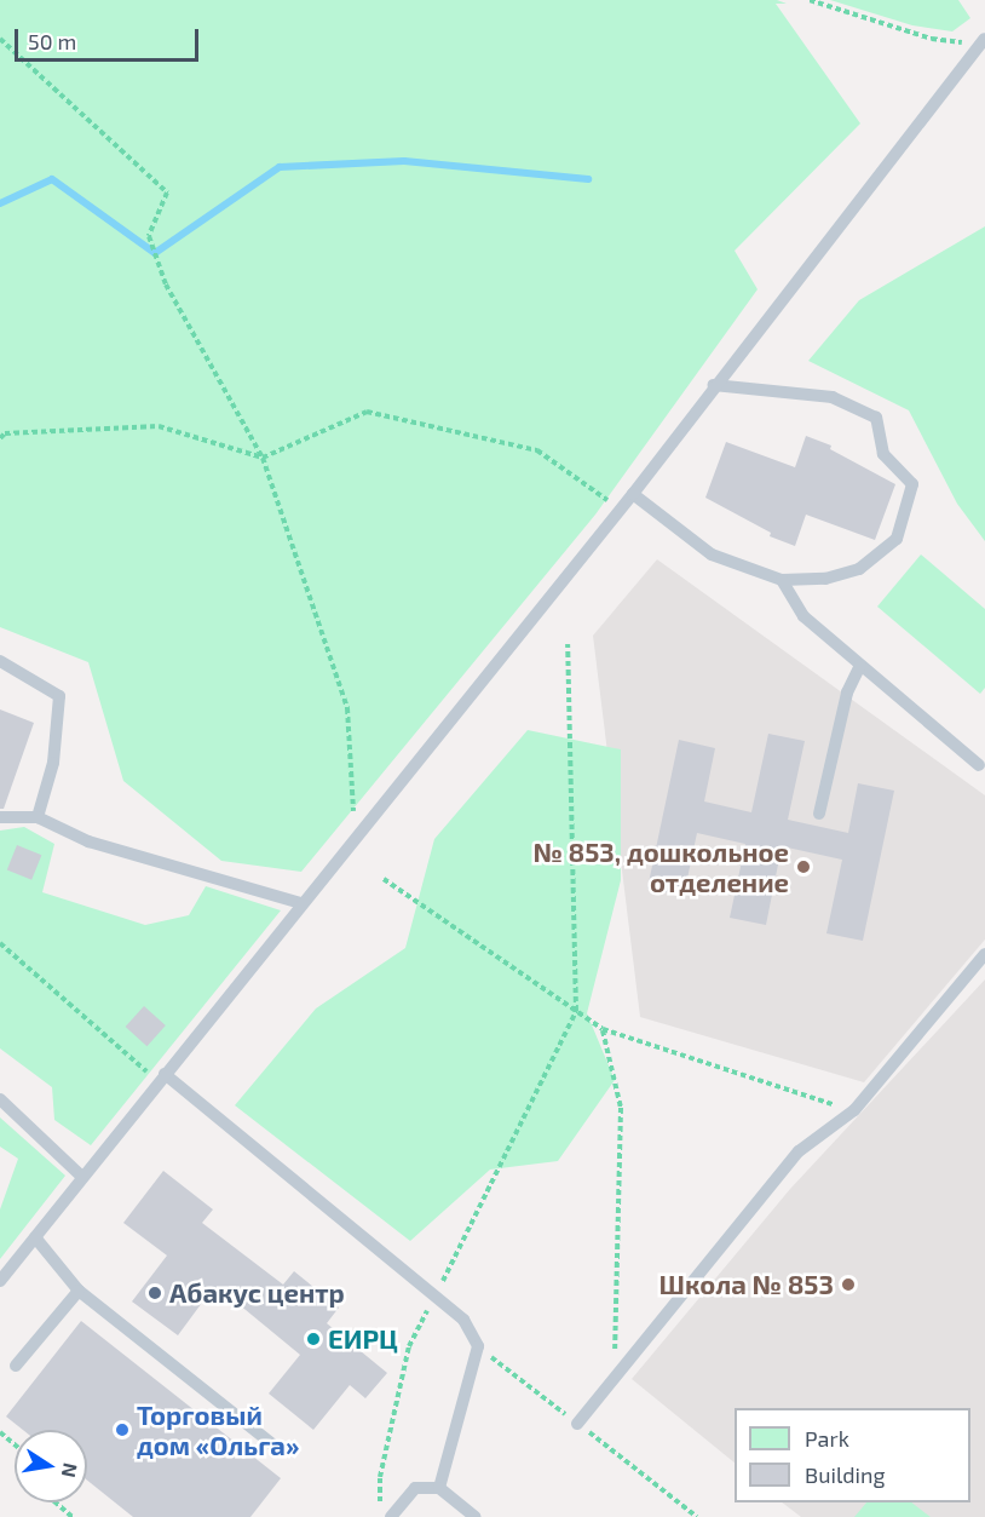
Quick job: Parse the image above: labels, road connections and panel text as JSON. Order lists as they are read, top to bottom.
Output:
{
  "places": [
    "№ 853, дошкольное отделение",
    "Школа № 853",
    "Абакус центр",
    "ЕИРЦ",
    "Торговый дом «Ольга»"
  ],
  "legend": ["Park", "Building"],
  "scale_bar": "50 m",
  "north": "right"
}
